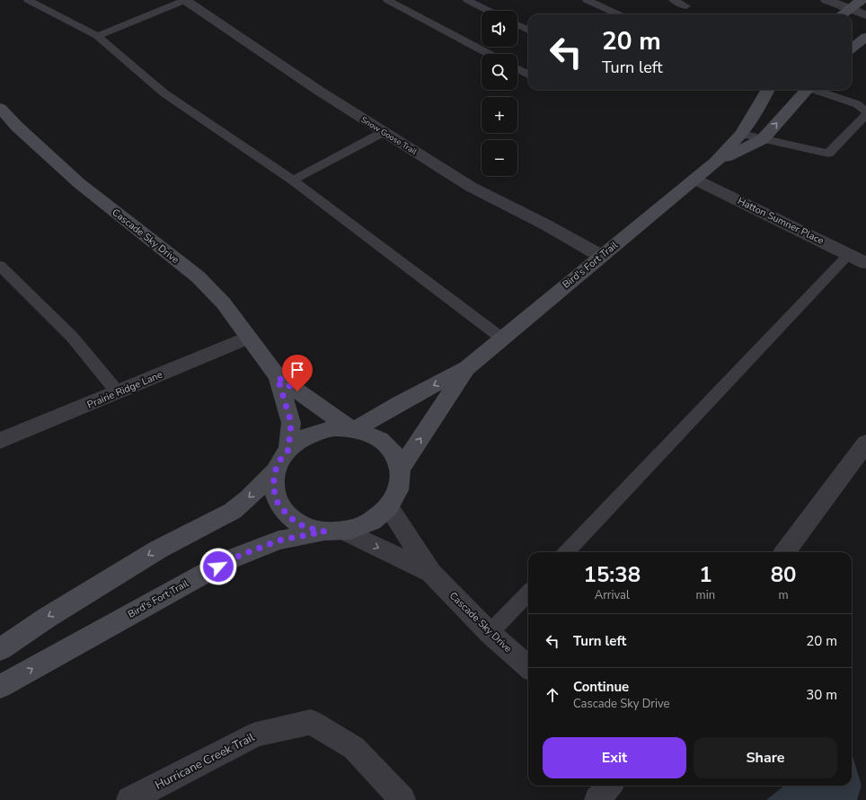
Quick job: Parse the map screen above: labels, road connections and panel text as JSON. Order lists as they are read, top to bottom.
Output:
{
  "streets": {
    "street": [
      "Snow Goose Trail",
      "Hatton Sumner Place",
      "Cascade Sky Drive",
      "Bird's Fort Trail",
      "Prairie Ridge Lane",
      "Hurricane Creek Trail"
    ]
  },
  "crossings": [
    ["Snow Goose Trail", "Bird's Fort Trail"],
    ["Hatton Sumner Place", "Bird's Fort Trail"],
    ["Cascade Sky Drive", "Bird's Fort Trail"],
    ["Cascade Sky Drive", "Prairie Ridge Lane"]
  ],
  "page": {
    "map_buttons": ["+", "−"],
    "turn": ["20 m", "Turn left"],
    "eta": [
      "15:38",
      "Arrival",
      "1",
      "min",
      "80",
      "m"
    ],
    "list": [
      {
        "name": "Turn left",
        "value": "20 m"
      },
      {
        "name": "Continue",
        "note": "Cascade Sky Drive",
        "value": "30 m"
      }
    ],
    "buttons": ["Exit", "Share"]
  }
}
